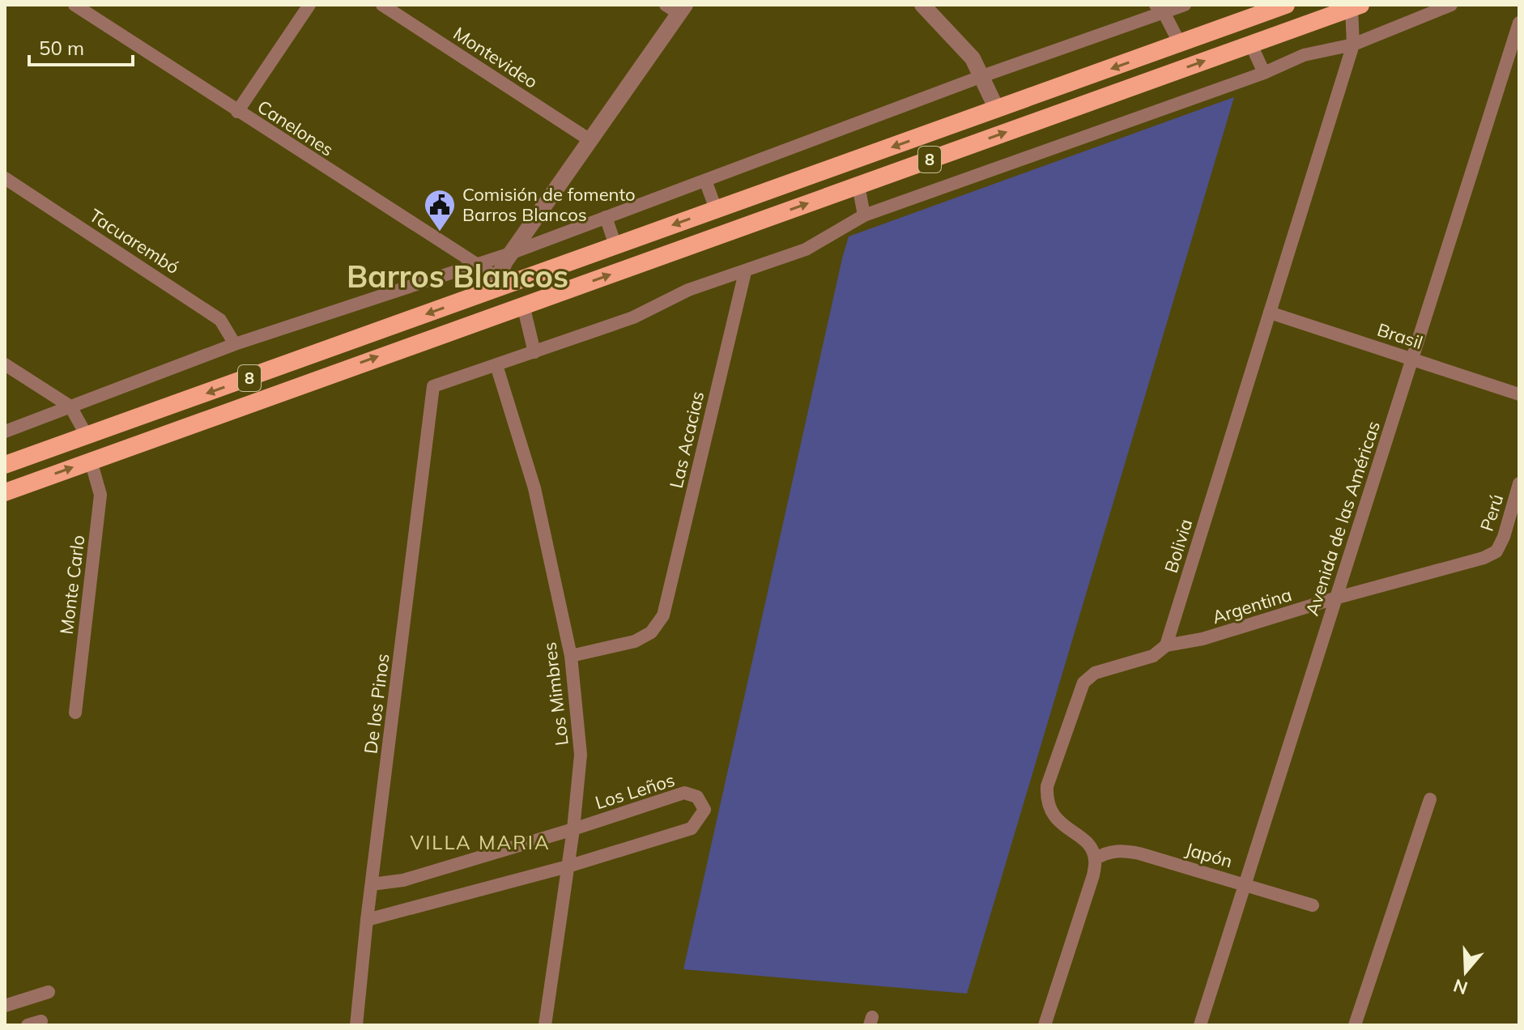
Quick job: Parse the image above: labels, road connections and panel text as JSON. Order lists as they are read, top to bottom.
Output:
{
  "streets": {
    "highway": ["8"],
    "street": [
      "Montevideo",
      "Canelones",
      "Tacuarembó",
      "Brasil",
      "Las Acacias",
      "Perú",
      "Avenida de las Américas",
      "Bolivia",
      "Monte Carlo",
      "Argentina",
      "Los Mimbres",
      "De los Pinos",
      "Los Leños",
      "Japón"
    ]
  },
  "crossings": [
    ["Canelones", "8"],
    ["8", "Bolivia"],
    ["8", "Monte Carlo"],
    ["Brasil", "Avenida de las Américas"],
    ["Brasil", "Bolivia"],
    ["Las Acacias", "Los Mimbres"],
    ["Perú", "Argentina"],
    ["Avenida de las Américas", "Argentina"],
    ["Avenida de las Américas", "Japón"],
    ["Bolivia", "Argentina"],
    ["Los Mimbres", "De los Pinos"],
    ["Los Mimbres", "Los Leños"],
    ["De los Pinos", "Los Leños"]
  ],
  "districts": ["Barros Blancos", "VILLA MARIA"],
  "places": {
    "public building": ["Comisión de fomento Barros Blancos"]
  },
  "scale_bar": "50 m",
  "north": "bottom"
}
